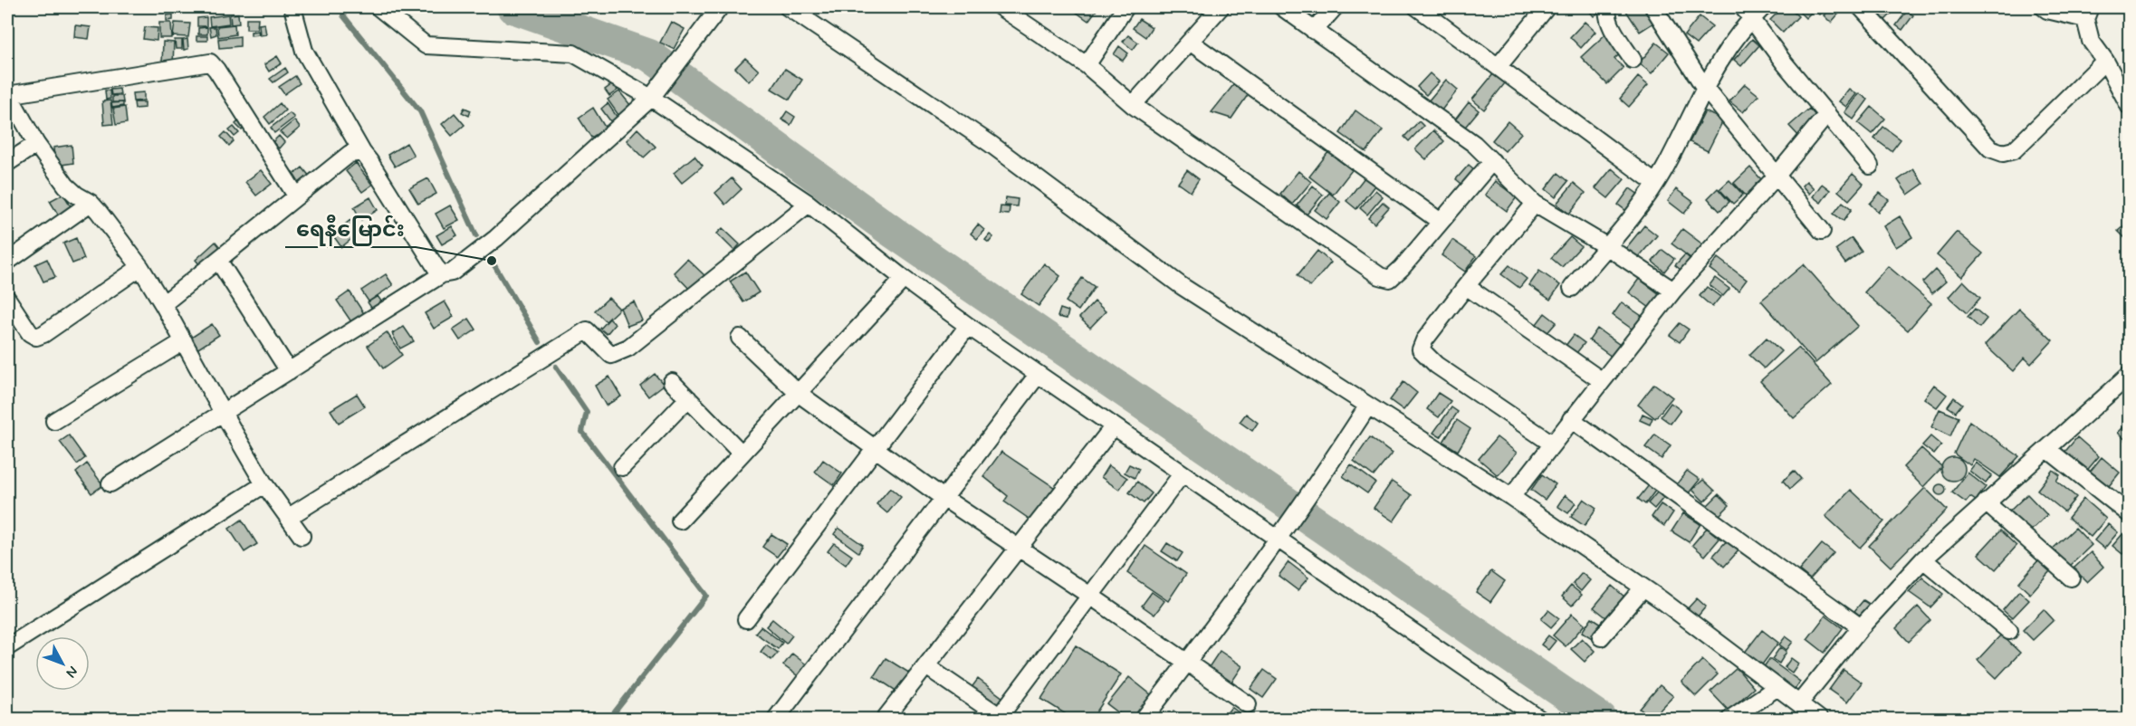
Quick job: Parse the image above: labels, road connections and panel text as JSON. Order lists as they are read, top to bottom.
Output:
{
  "places": ["ရေနီမြောင်း"],
  "north": "bottom right"
}
